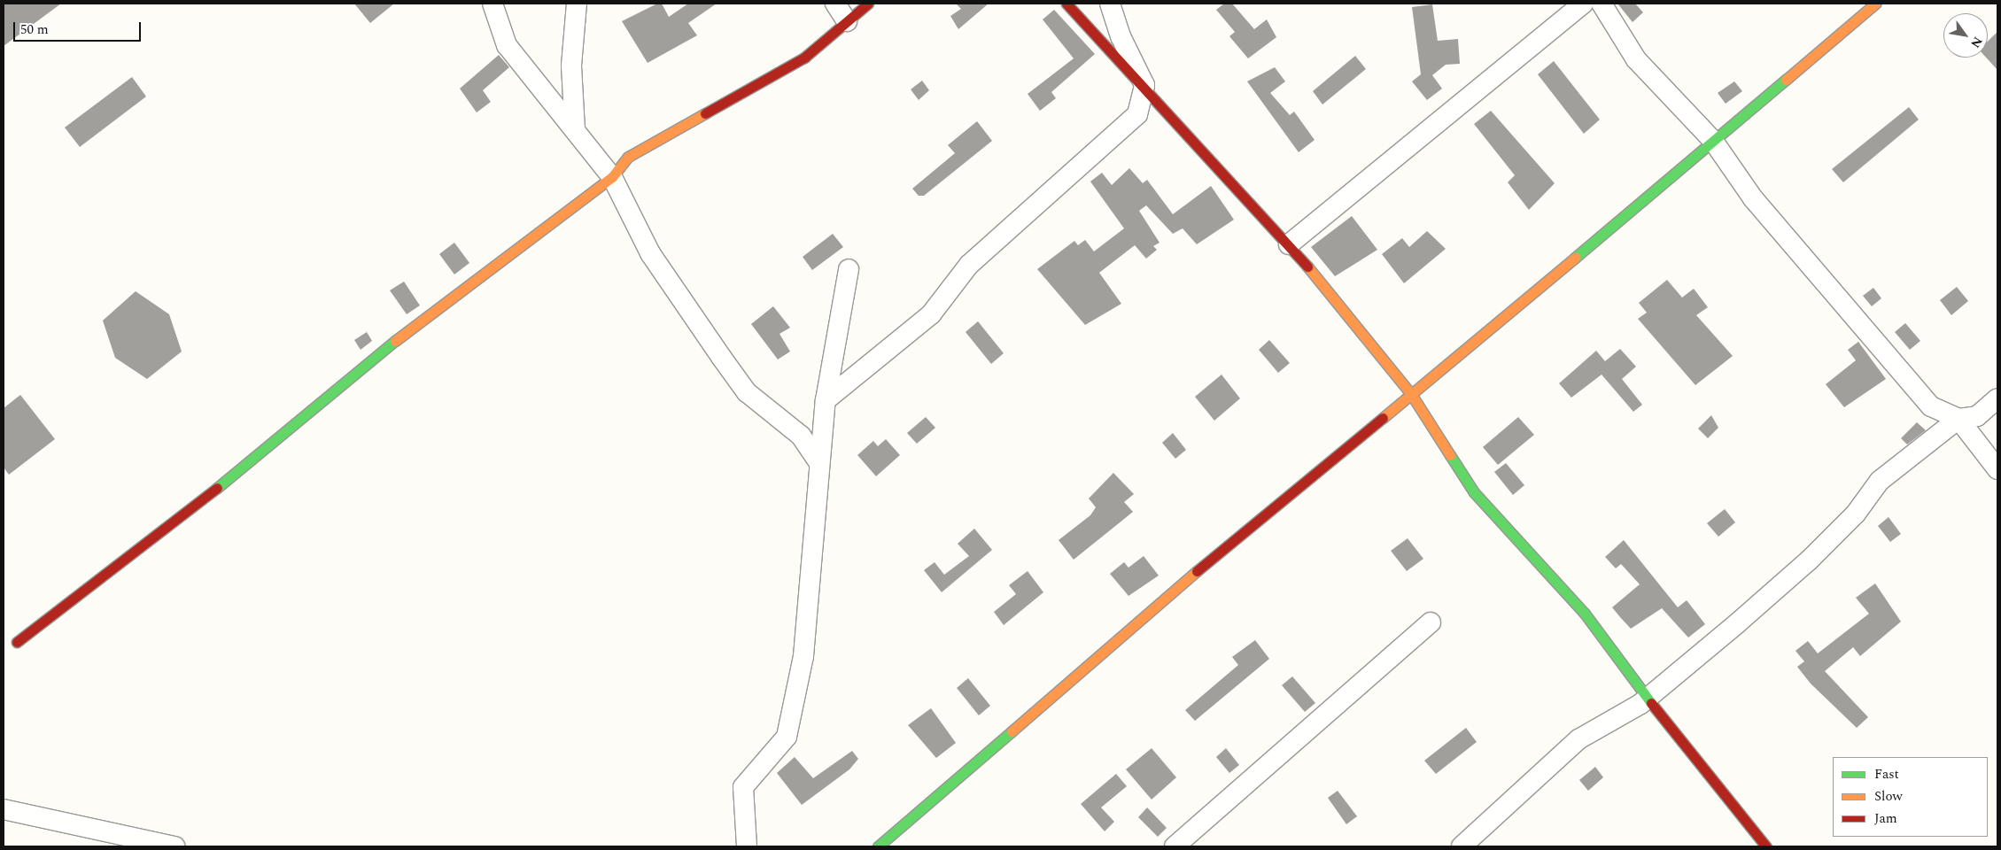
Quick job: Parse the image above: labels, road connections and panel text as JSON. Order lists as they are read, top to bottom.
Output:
{
  "legend": ["Fast", "Slow", "Jam"],
  "scale_bar": "50 m",
  "north": "bottom right"
}
